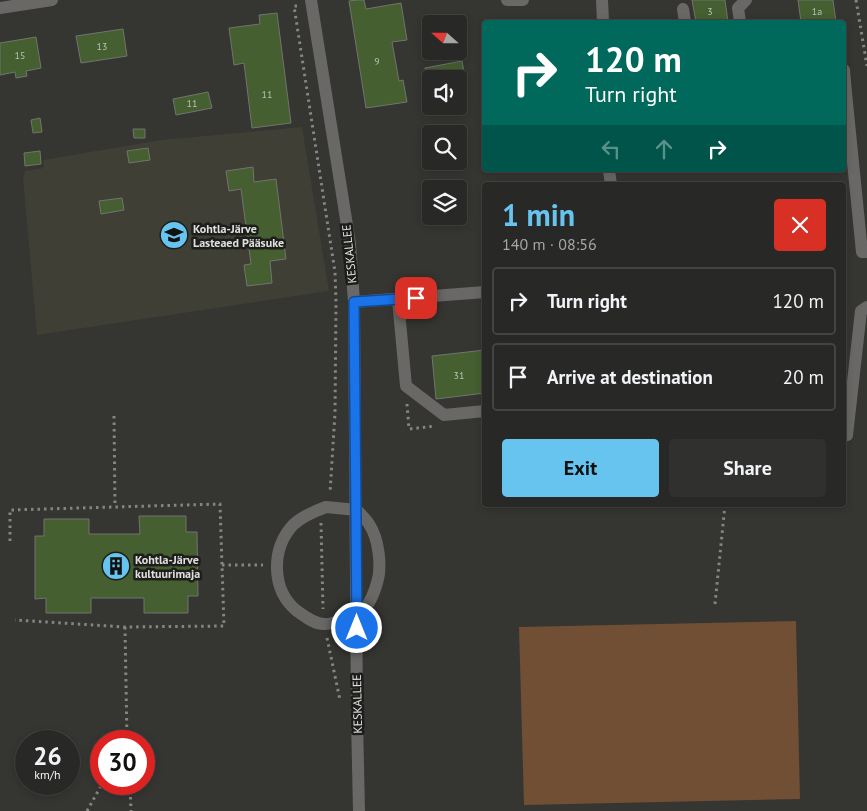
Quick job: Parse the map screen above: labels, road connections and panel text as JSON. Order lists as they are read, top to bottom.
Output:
{
  "streets": {
    "street": ["KESKALLEE"]
  },
  "places": {
    "school or university": ["Kohtla-Järve Lasteaed Pääsuke"],
    "building": ["Kohtla-Järve kultuurimaja"]
  },
  "house_numbers": [
    "3",
    "1a",
    "13",
    "15",
    "9",
    "11",
    "11",
    "31"
  ],
  "north": "left",
  "page": {
    "turn": ["120 m", "Turn right"],
    "heading": ["1 min", "140 m · 08:56"],
    "list": [
      {
        "name": "Turn right",
        "value": "120 m"
      },
      {
        "name": "Arrive at destination",
        "value": "20 m"
      }
    ],
    "buttons": ["Exit", "Share"],
    "speed": "26 km/h",
    "limit": "30"
  }
}
